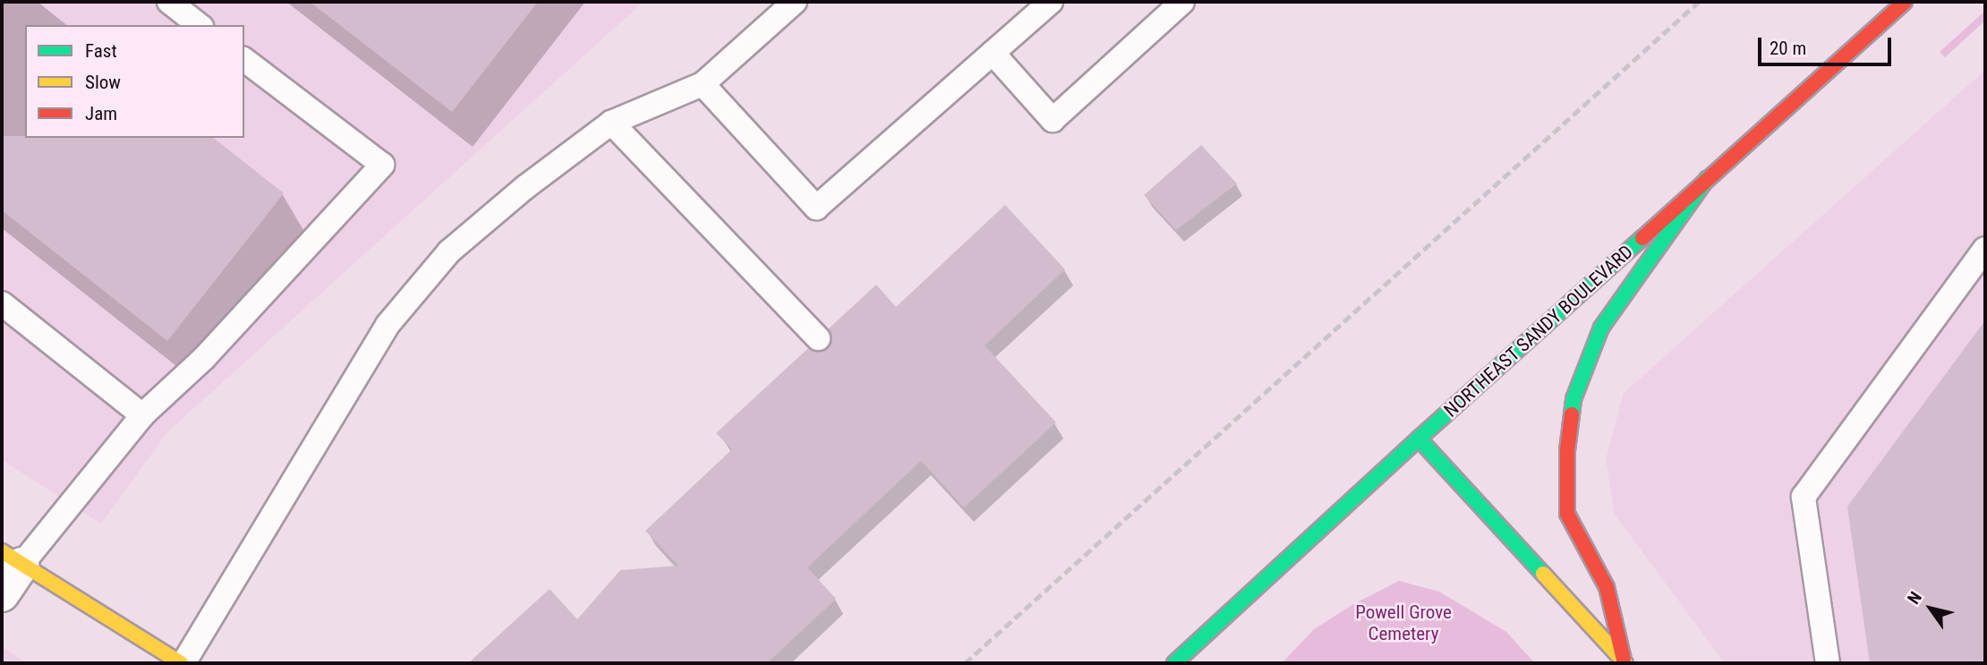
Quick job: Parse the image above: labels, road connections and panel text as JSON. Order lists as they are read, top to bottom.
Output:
{
  "streets": {
    "main road": ["NORTHEAST SANDY BOULEVARD"]
  },
  "parks": ["Powell Grove Cemetery"],
  "legend": ["Fast", "Slow", "Jam"],
  "scale_bar": "20 m",
  "north": "top left"
}
